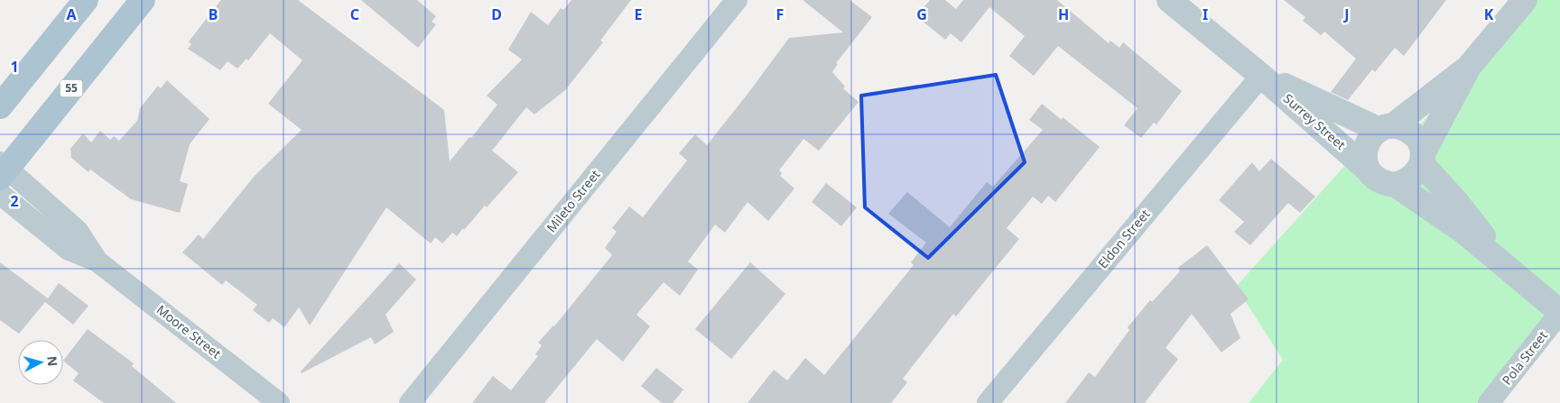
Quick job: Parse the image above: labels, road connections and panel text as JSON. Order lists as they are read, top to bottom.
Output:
{
  "streets": {
    "main road": ["55"],
    "street": [
      "Surrey Street",
      "Mileto Street",
      "Eldon Street",
      "Moore Street",
      "Pola Street"
    ]
  },
  "crossings": [
    ["55", "Moore Street"],
    ["Surrey Street", "Eldon Street"]
  ],
  "north": "right",
  "grid": {
    "columns": [
      "A",
      "B",
      "C",
      "D",
      "E",
      "F",
      "G",
      "H",
      "I",
      "J",
      "K"
    ],
    "rows": ["1", "2"]
  }
}
